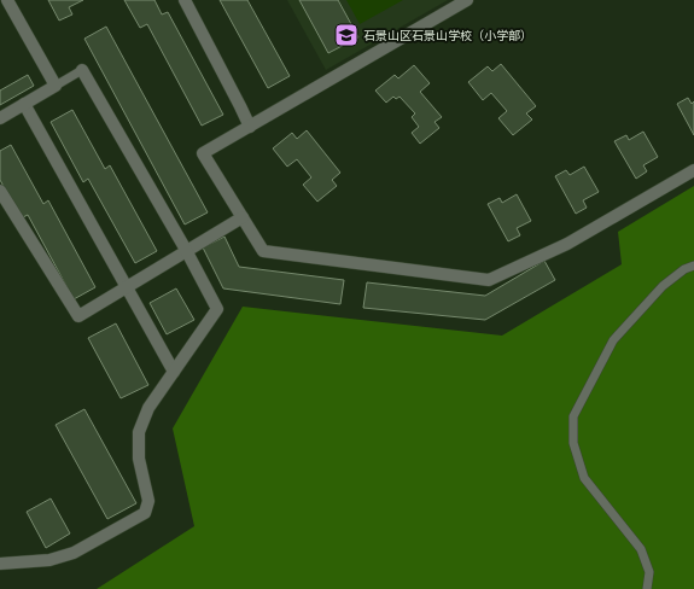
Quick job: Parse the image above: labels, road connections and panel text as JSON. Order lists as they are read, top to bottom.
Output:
{
  "places": {
    "school or university": ["石景山区石景山学校（小学部）"]
  }
}
